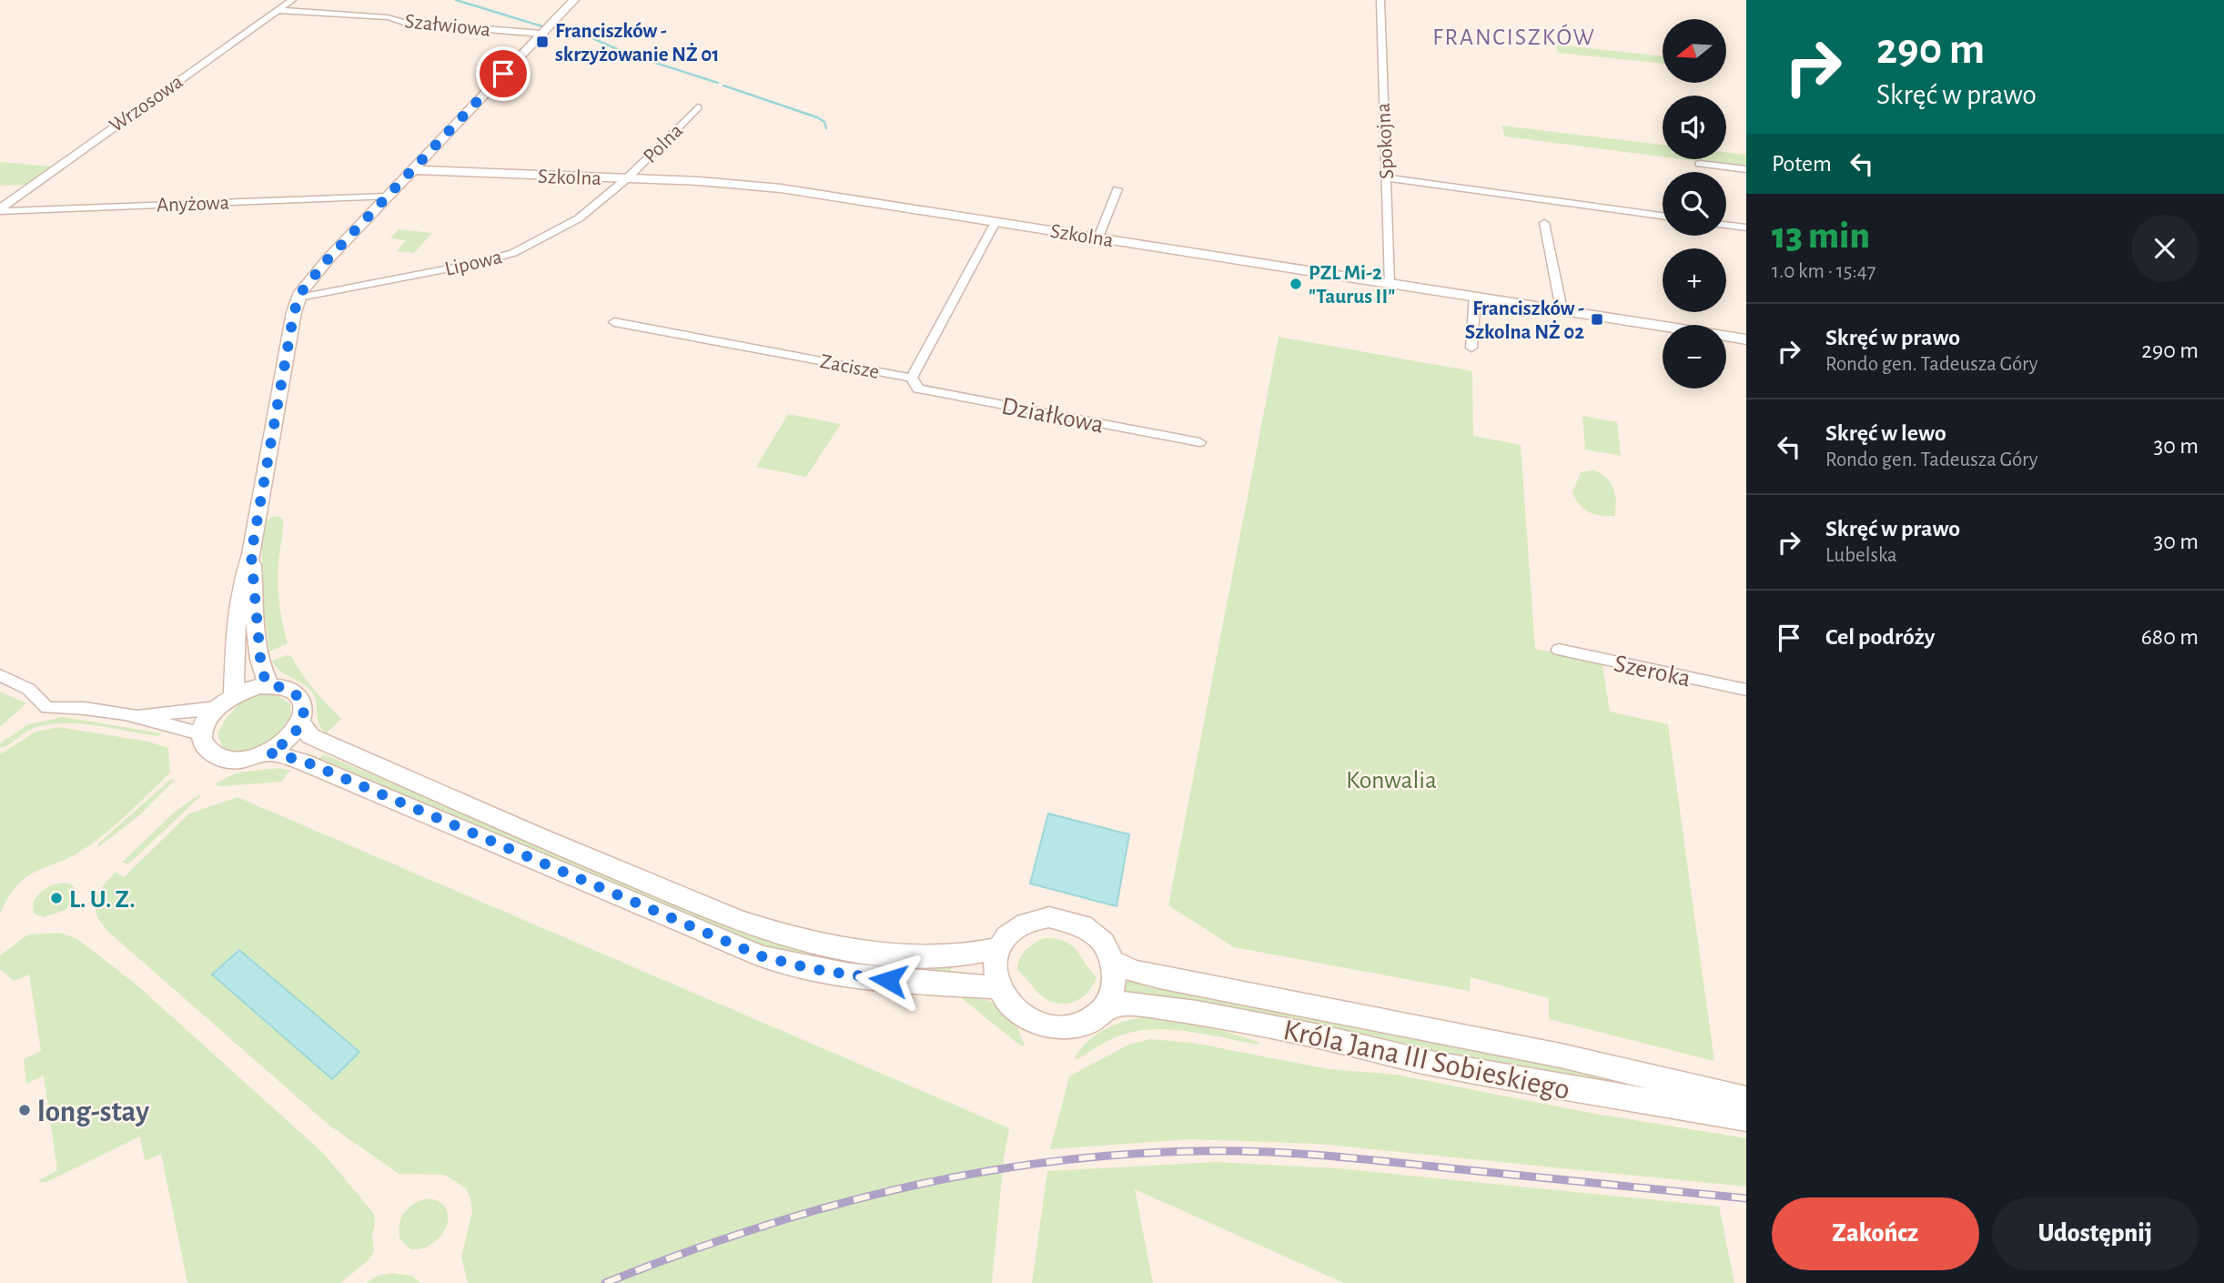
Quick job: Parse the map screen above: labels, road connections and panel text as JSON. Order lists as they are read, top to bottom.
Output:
{
  "streets": {
    "main road": ["Szkolna", "Króla Jana III Sobieskiego"],
    "street": [
      "Szałwiowa",
      "Wrzosowa",
      "Spokojna",
      "Polna",
      "Anyżowa",
      "Lipowa",
      "Zacisze",
      "Działkowa",
      "Szeroka"
    ]
  },
  "crossings": [
    ["Szałwiowa", "Wrzosowa"],
    ["Wrzosowa", "Anyżowa"],
    ["Spokojna", "Szkolna"],
    ["Polna", "Szkolna"],
    ["Polna", "Lipowa"],
    ["Szkolna", "Lipowa"],
    ["Szkolna", "Zacisze"],
    ["Zacisze", "Działkowa"]
  ],
  "districts": ["FRANCISZKÓW"],
  "parks": ["Konwalia"],
  "places": {
    "transit": ["Franciszków - skrzyżowanie NŻ 01", "Franciszków - Szkolna NŻ 02"],
    "other": ["PZL Mi-2 \"Taurus II\"", "L. U. Z.", "long-stay"]
  },
  "north": "left",
  "page": {
    "turn": ["290 m", "Skręć w prawo"],
    "map_buttons": ["+", "−"],
    "then": "Potem",
    "heading": ["13 min", "1.0 km · 15:47"],
    "list": [
      {
        "name": "Skręć w prawo",
        "note": "Rondo gen. Tadeusza Góry",
        "value": "290 m"
      },
      {
        "name": "Skręć w lewo",
        "note": "Rondo gen. Tadeusza Góry",
        "value": "30 m"
      },
      {
        "name": "Skręć w prawo",
        "note": "Lubelska",
        "value": "30 m"
      },
      {
        "name": "Cel podróży",
        "value": "680 m"
      }
    ],
    "buttons": ["Zakończ", "Udostępnij"]
  }
}
